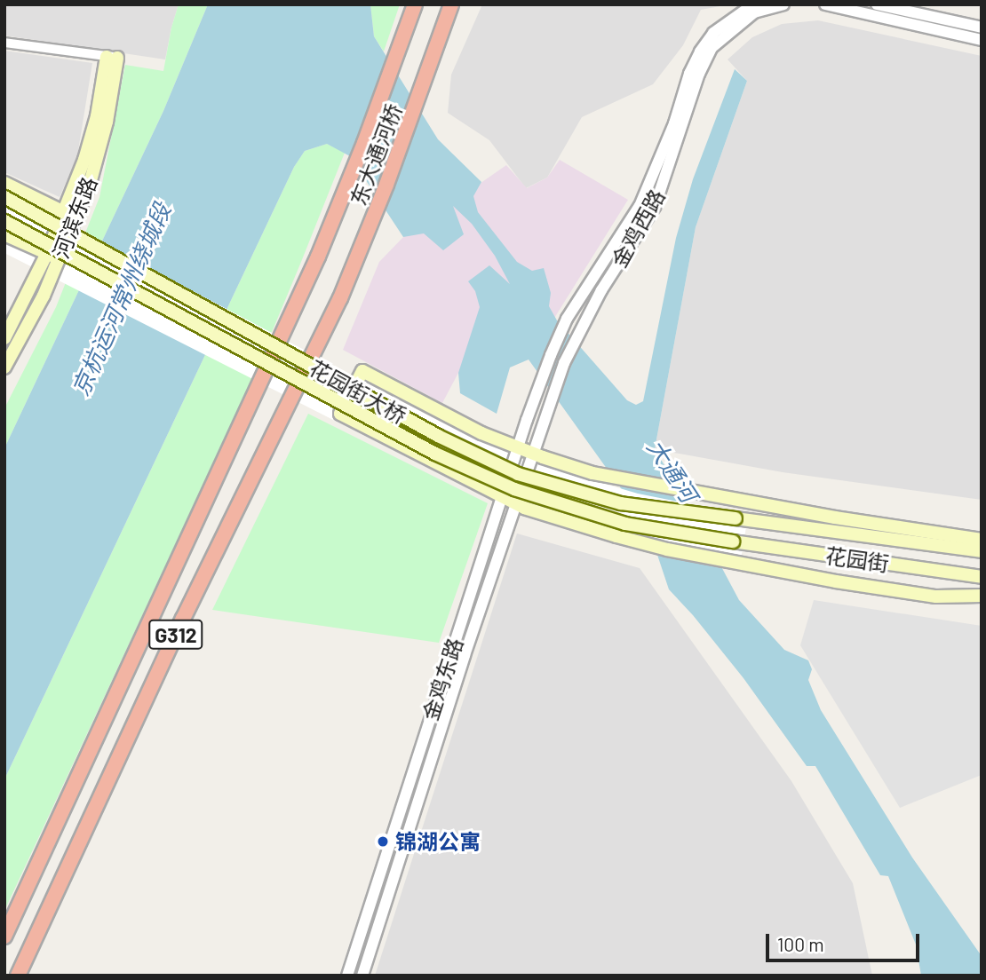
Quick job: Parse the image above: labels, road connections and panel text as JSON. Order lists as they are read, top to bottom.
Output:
{
  "streets": {
    "highway": ["东大通河桥", "G312"],
    "main road": ["河滨东路", "花园街大桥", "花园街"],
    "street": ["金鸡西路", "金鸡东路"]
  },
  "crossings": [
    ["金鸡西路", "金鸡东路"],
    ["花园街大桥", "花园街"]
  ],
  "water": ["京杭运河常州绕城段", "大通河"],
  "places": ["锦湖公寓"],
  "scale_bar": "100 m"
}
